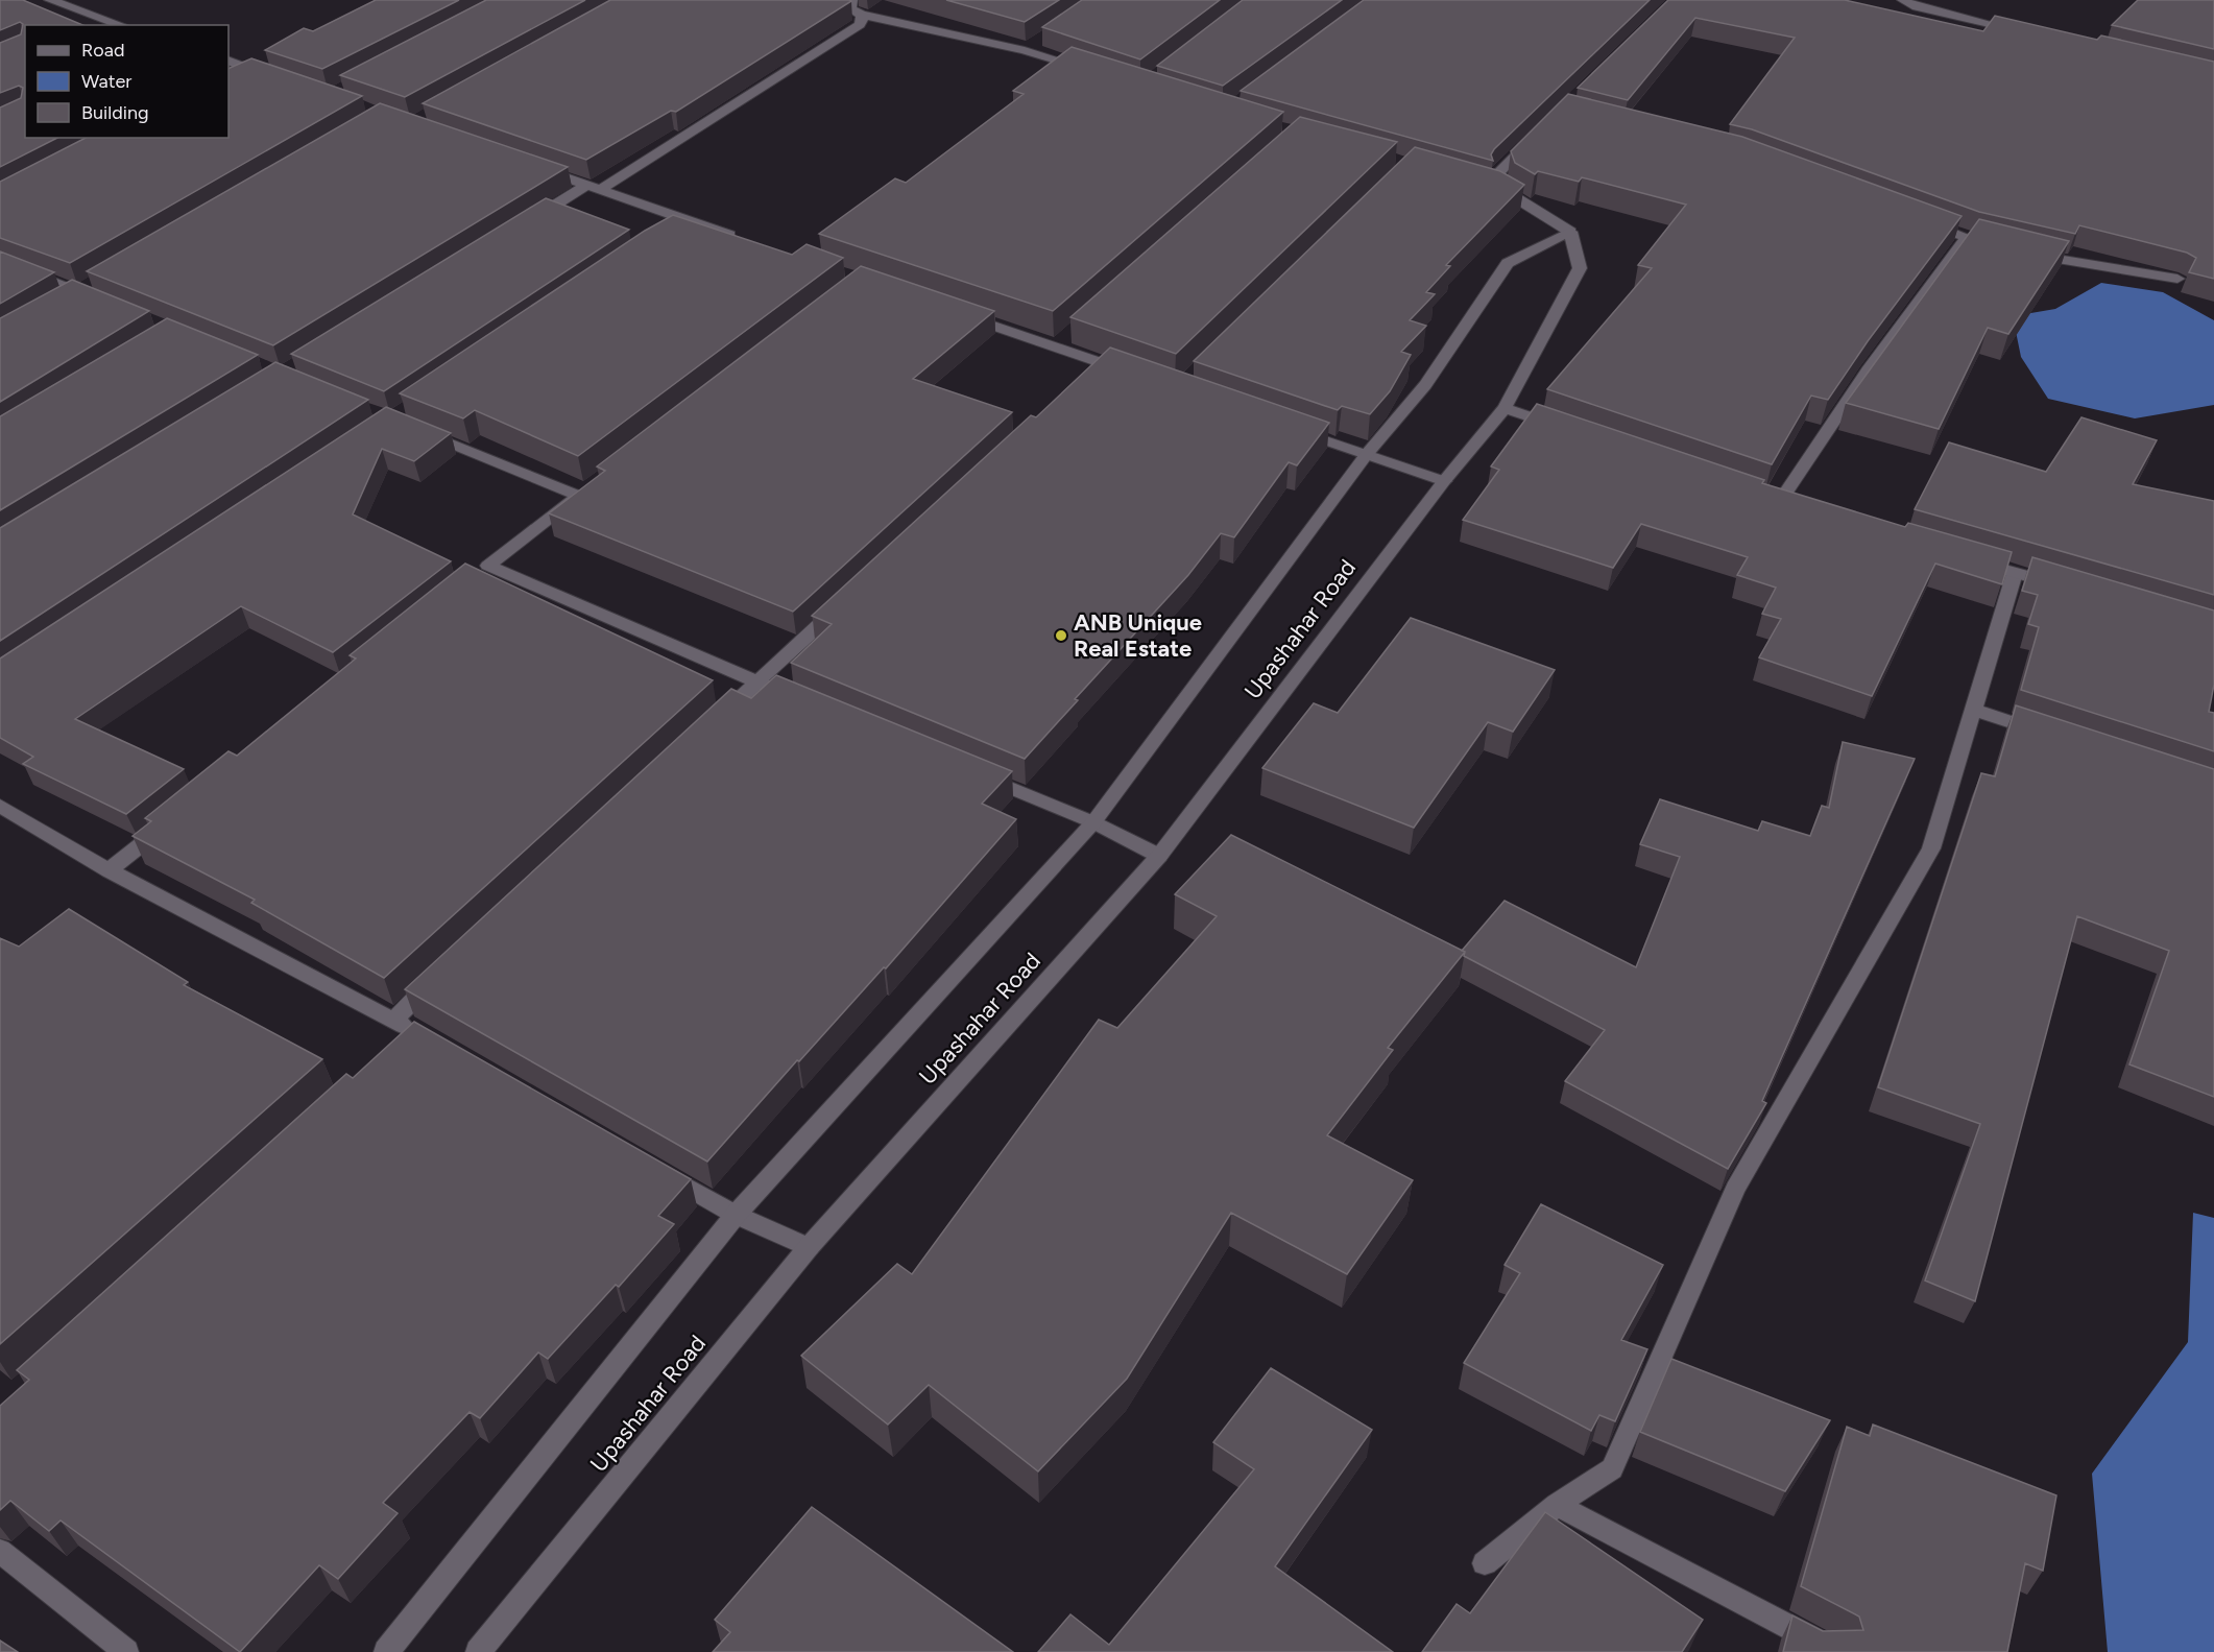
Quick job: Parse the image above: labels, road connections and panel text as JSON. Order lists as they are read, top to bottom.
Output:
{
  "streets": {
    "street": ["Upashahar Road"]
  },
  "places": ["ANB Unique Real Estate"],
  "legend": ["Road", "Water", "Building"]
}
